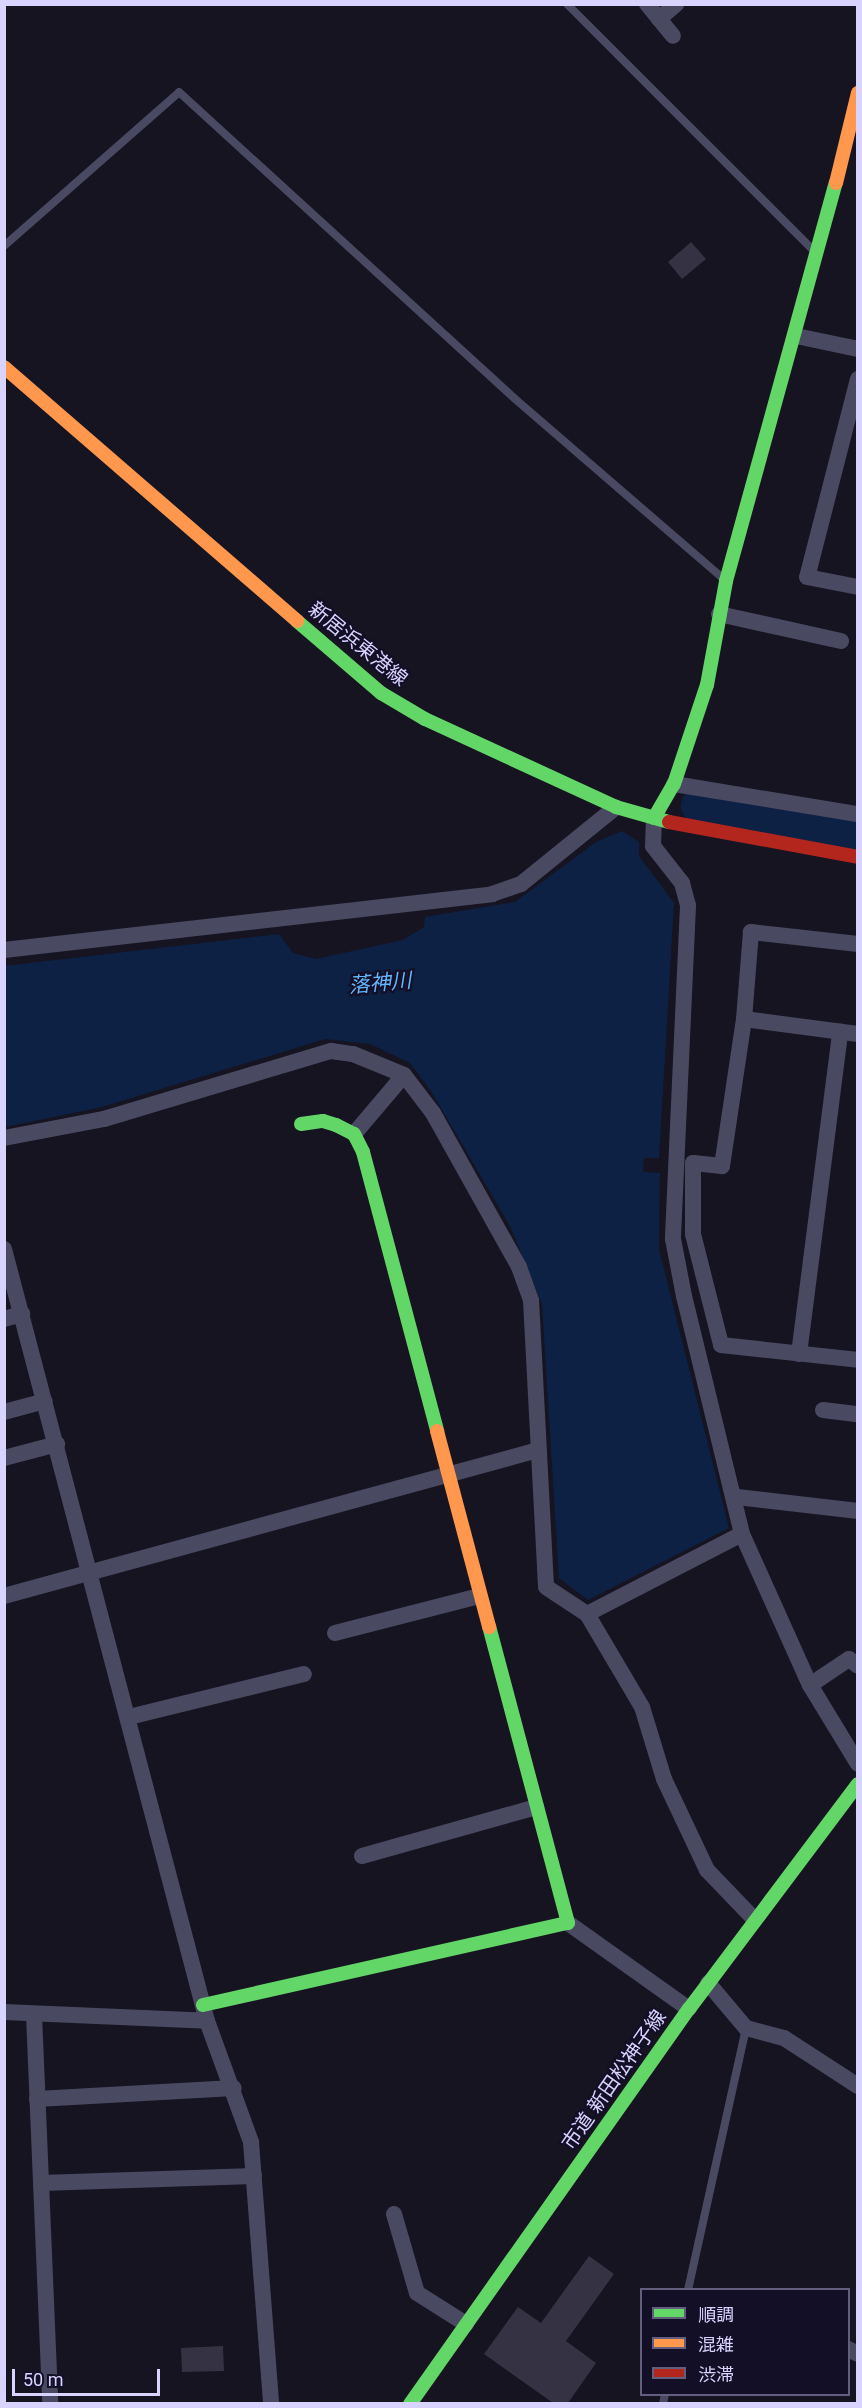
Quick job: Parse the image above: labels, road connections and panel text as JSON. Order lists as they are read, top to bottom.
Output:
{
  "streets": {
    "street": ["新居浜東港線", "市道 新田松神子線"]
  },
  "water": ["落神川"],
  "legend": ["順調", "混雑", "渋滞"],
  "scale_bar": "50 m"
}
